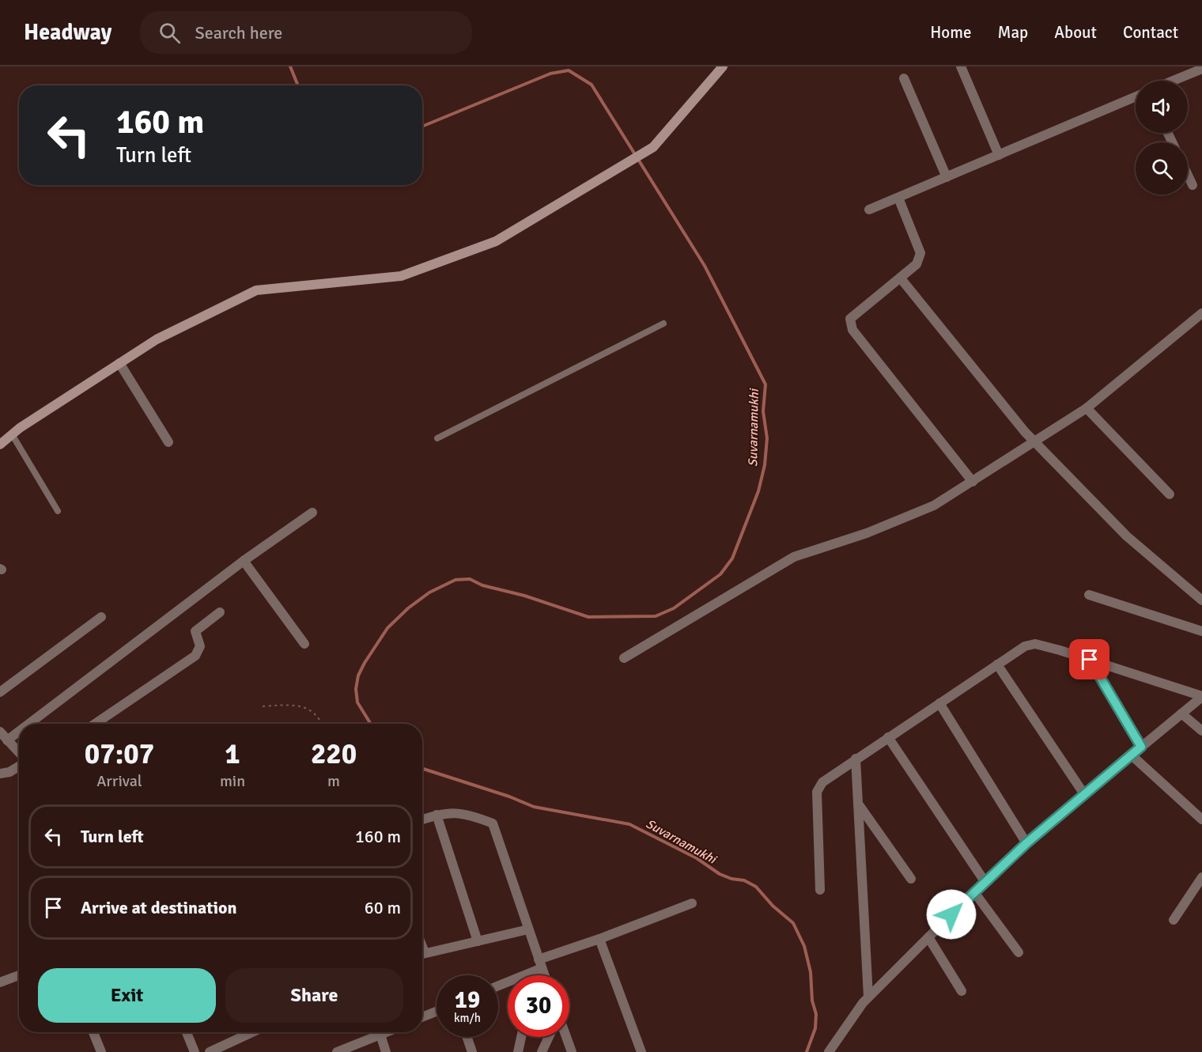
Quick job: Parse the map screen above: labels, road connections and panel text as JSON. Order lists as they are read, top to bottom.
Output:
{
  "water": ["Suvarnamukhi"],
  "page": {
    "header": "Headway",
    "search": "Search here",
    "nav": [
      "Home",
      "Map",
      "About",
      "Contact"
    ],
    "turn": ["160 m", "Turn left"],
    "eta": [
      "07:07",
      "Arrival",
      "1",
      "min",
      "220",
      "m"
    ],
    "list": [
      {
        "name": "Turn left",
        "value": "160 m"
      },
      {
        "name": "Arrive at destination",
        "value": "60 m"
      }
    ],
    "buttons": ["Exit", "Share"],
    "speed": "19 km/h",
    "limit": "30"
  }
}
